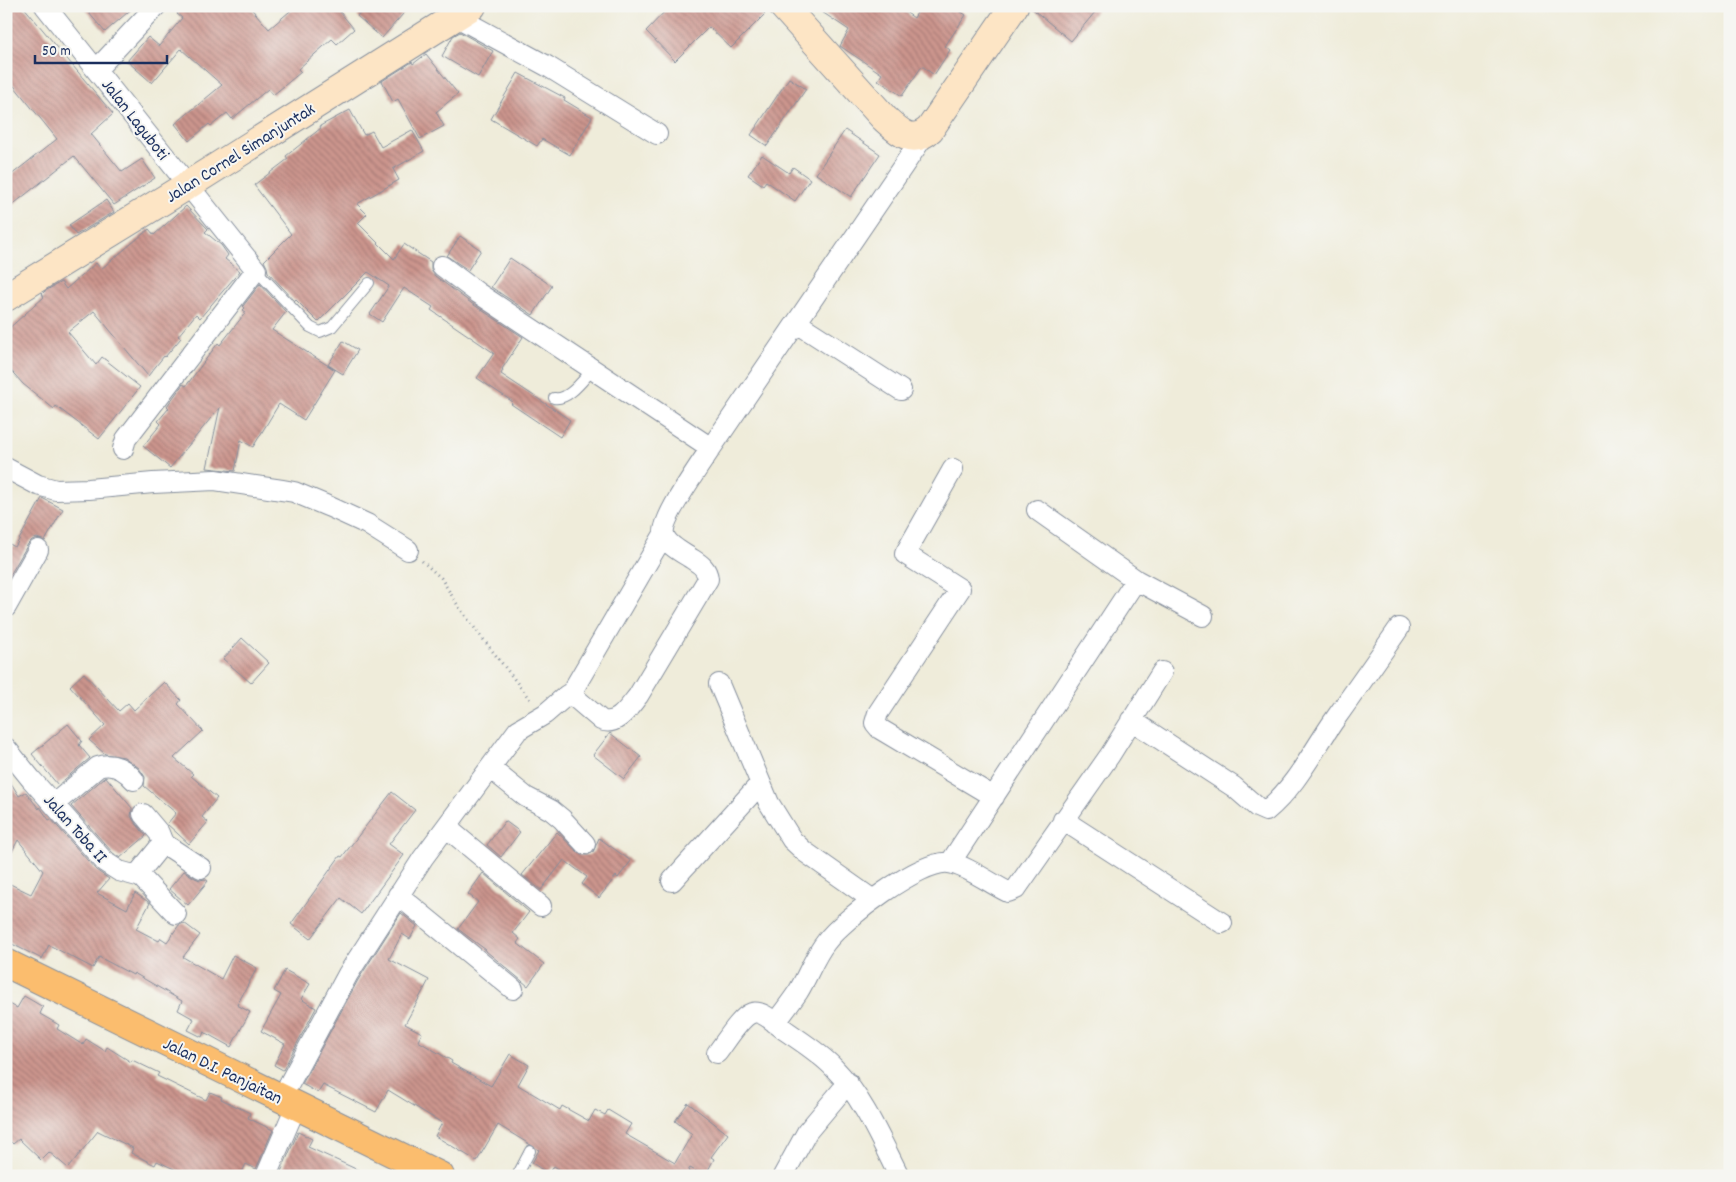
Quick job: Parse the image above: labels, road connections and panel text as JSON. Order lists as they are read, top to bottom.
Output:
{
  "streets": {
    "main road": ["Jalan D.I. Panjaitan"],
    "street": ["Jalan Laguboti", "Jalan Cornel Simanjuntak", "Jalan Toba II"]
  },
  "crossings": [
    ["Jalan Laguboti", "Jalan Cornel Simanjuntak"]
  ],
  "scale_bar": "50 m"
}
